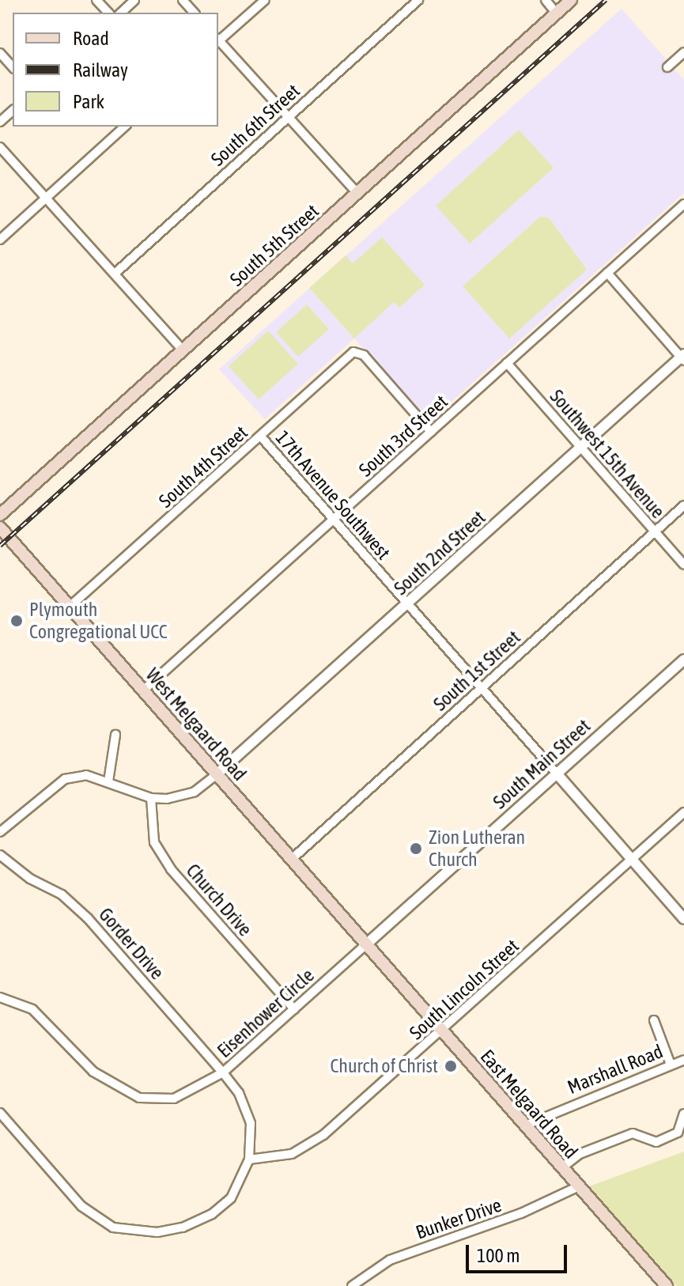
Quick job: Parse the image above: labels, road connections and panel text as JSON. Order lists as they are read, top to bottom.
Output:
{
  "streets": {
    "main road": ["South 5th Street", "West Melgaard Road", "East Melgaard Road"],
    "street": [
      "South 6th Street",
      "South 3rd Street",
      "Southwest 15th Avenue",
      "South 4th Street",
      "17th Avenue Southwest",
      "South 2nd Street",
      "South 1st Street",
      "South Main Street",
      "Church Drive",
      "Gorder Drive",
      "South Lincoln Street",
      "Eisenhower Circle",
      "Marshall Road",
      "Bunker Drive"
    ]
  },
  "crossings": [
    ["South 3rd Street", "Southwest 15th Avenue"],
    ["South 3rd Street", "South 4th Street"],
    ["South 3rd Street", "17th Avenue Southwest"],
    ["South 3rd Street", "West Melgaard Road"],
    ["Southwest 15th Avenue", "South 2nd Street"],
    ["Southwest 15th Avenue", "South 1st Street"],
    ["South 4th Street", "17th Avenue Southwest"],
    ["South 4th Street", "West Melgaard Road"],
    ["17th Avenue Southwest", "South 2nd Street"],
    ["17th Avenue Southwest", "South 1st Street"],
    ["17th Avenue Southwest", "South Main Street"],
    ["South 2nd Street", "West Melgaard Road"],
    ["South 1st Street", "West Melgaard Road"],
    ["West Melgaard Road", "South Main Street"],
    ["West Melgaard Road", "Eisenhower Circle"],
    ["West Melgaard Road", "East Melgaard Road"],
    ["South Main Street", "Eisenhower Circle"],
    ["South Main Street", "East Melgaard Road"],
    ["Church Drive", "Eisenhower Circle"],
    ["Gorder Drive", "Eisenhower Circle"],
    ["South Lincoln Street", "Eisenhower Circle"],
    ["South Lincoln Street", "East Melgaard Road"],
    ["Eisenhower Circle", "East Melgaard Road"],
    ["Marshall Road", "East Melgaard Road"],
    ["East Melgaard Road", "Bunker Drive"]
  ],
  "places": ["Plymouth Congregational UCC", "Zion Lutheran Church", "Church of Christ"],
  "legend": ["Road", "Railway", "Park"],
  "scale_bar": "100 m"
}
